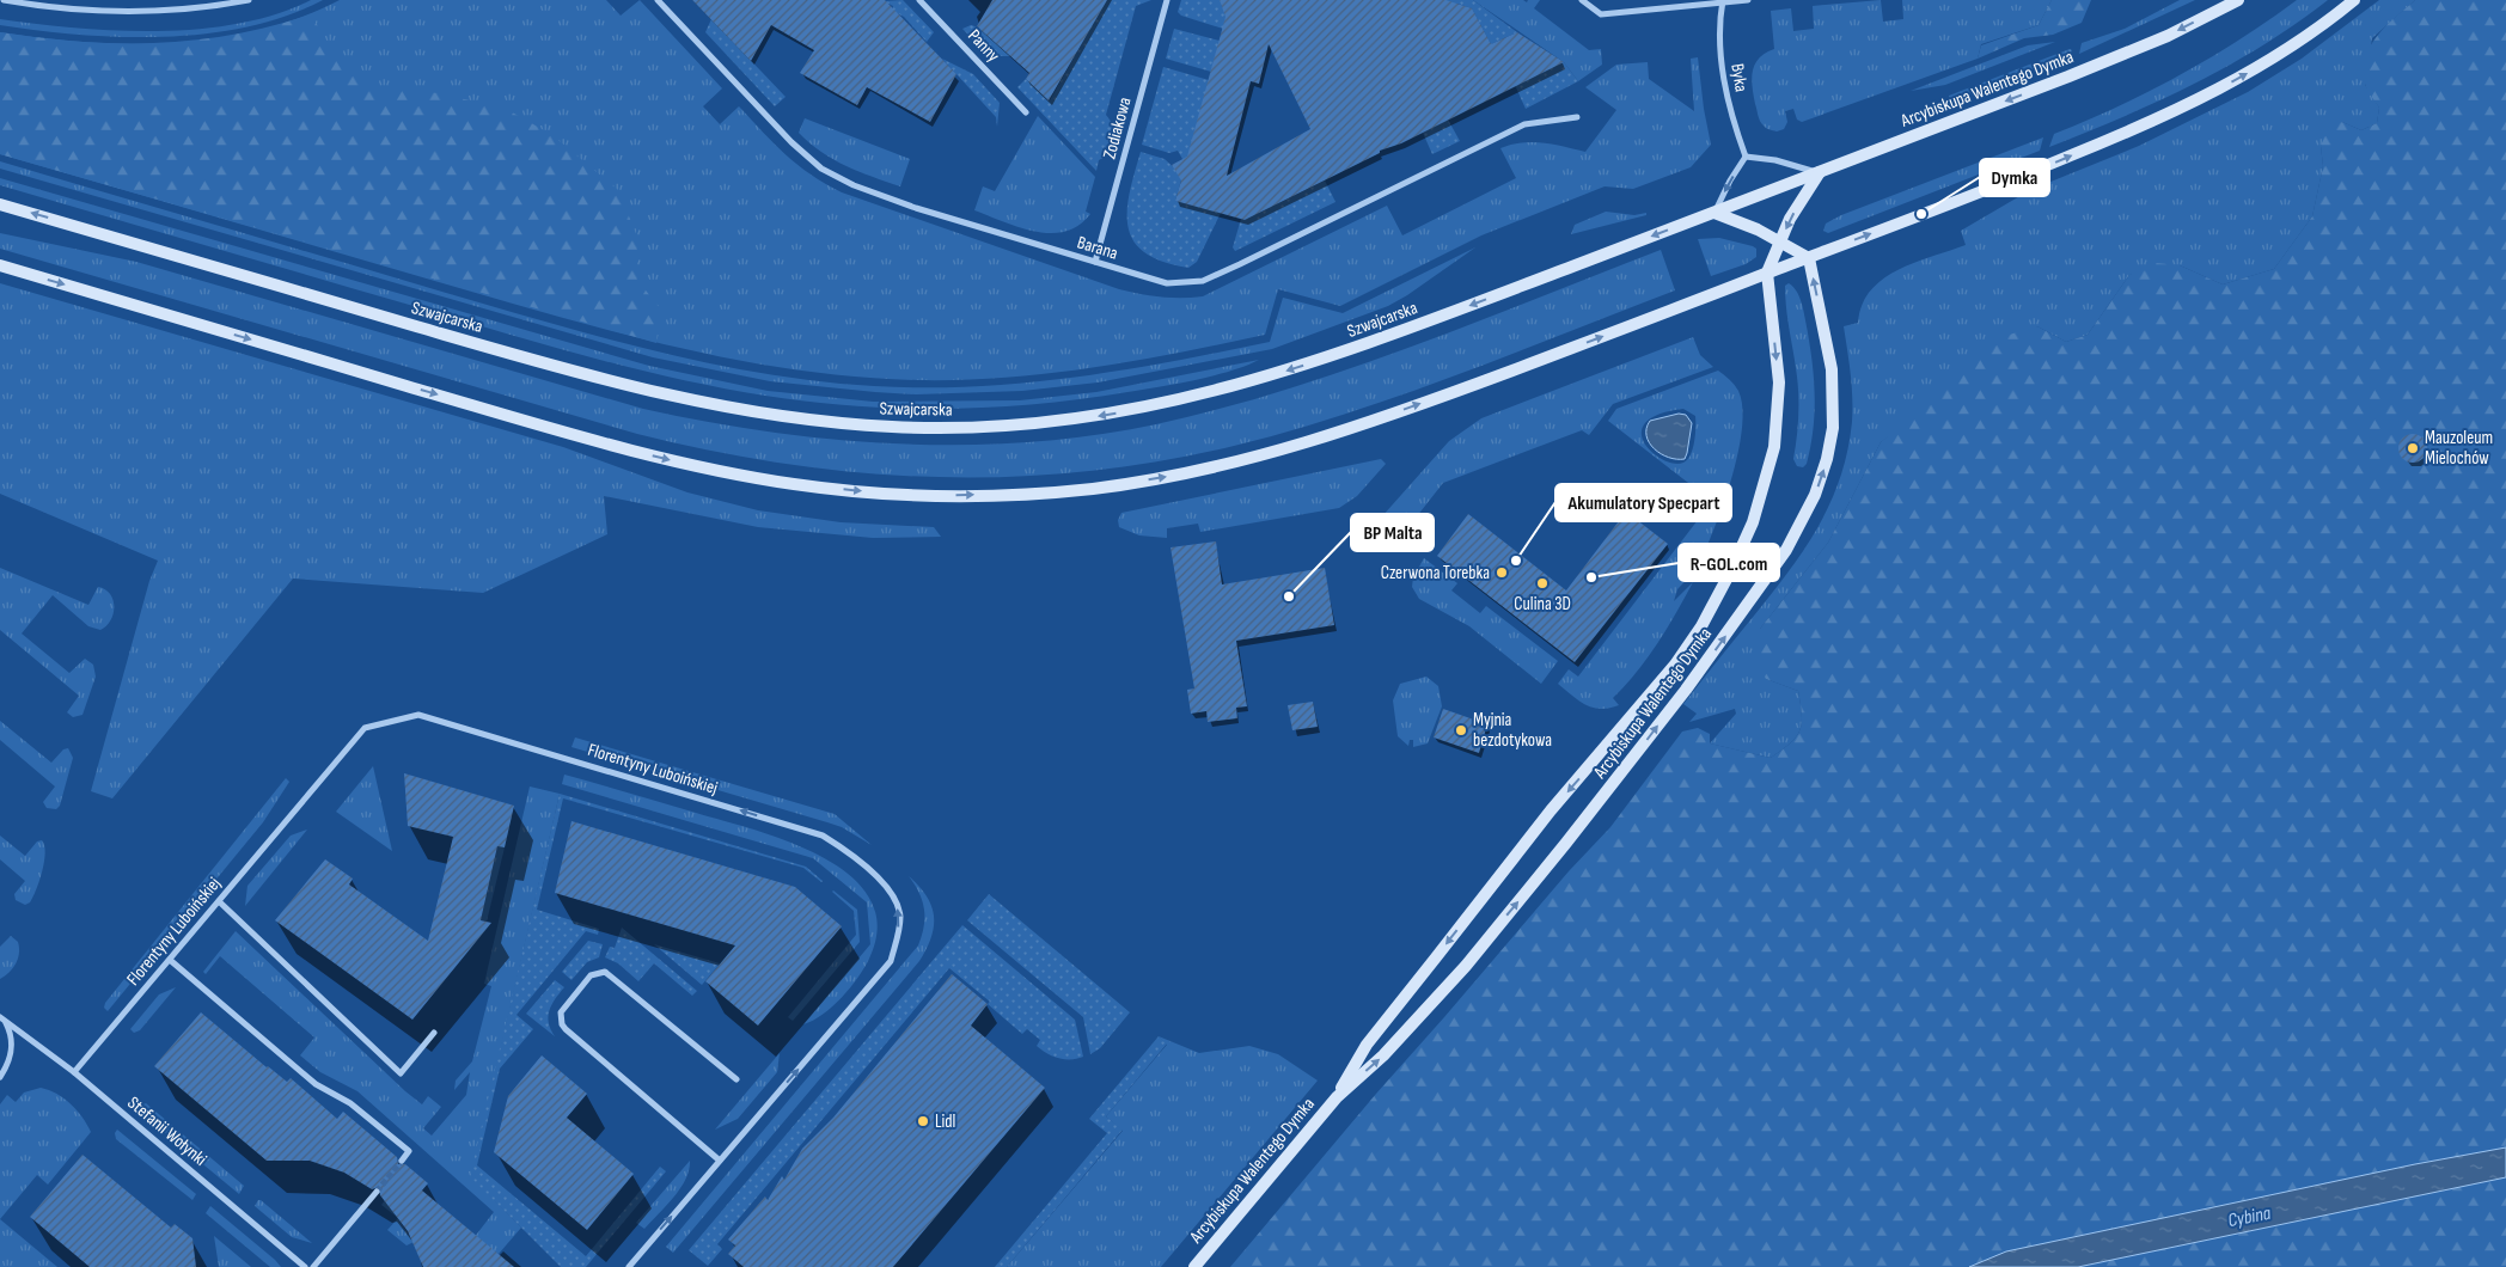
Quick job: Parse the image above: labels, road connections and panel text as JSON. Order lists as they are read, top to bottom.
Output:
{
  "streets": {
    "street": [
      "Panny",
      "Byka",
      "Arcybiskupa Walentego Dymka",
      "Zodiakowa",
      "Barana",
      "Szwajcarska",
      "Florentyny Luboińskiej",
      "Stefanii Wołynki"
    ]
  },
  "crossings": [
    ["Arcybiskupa Walentego Dymka", "Szwajcarska"],
    ["Zodiakowa", "Barana"],
    ["Florentyny Luboińskiej", "Stefanii Wołynki"]
  ],
  "water": ["Cybina"],
  "places": [
    "Dymka",
    "Mauzoleum Mielochów",
    "Akumulatory Specpart",
    "Czerwona Torebka",
    "R-GOL.com",
    "Culina 3D",
    "BP Malta",
    "Myjnia bezdotykowa",
    "Lidl"
  ]
}
